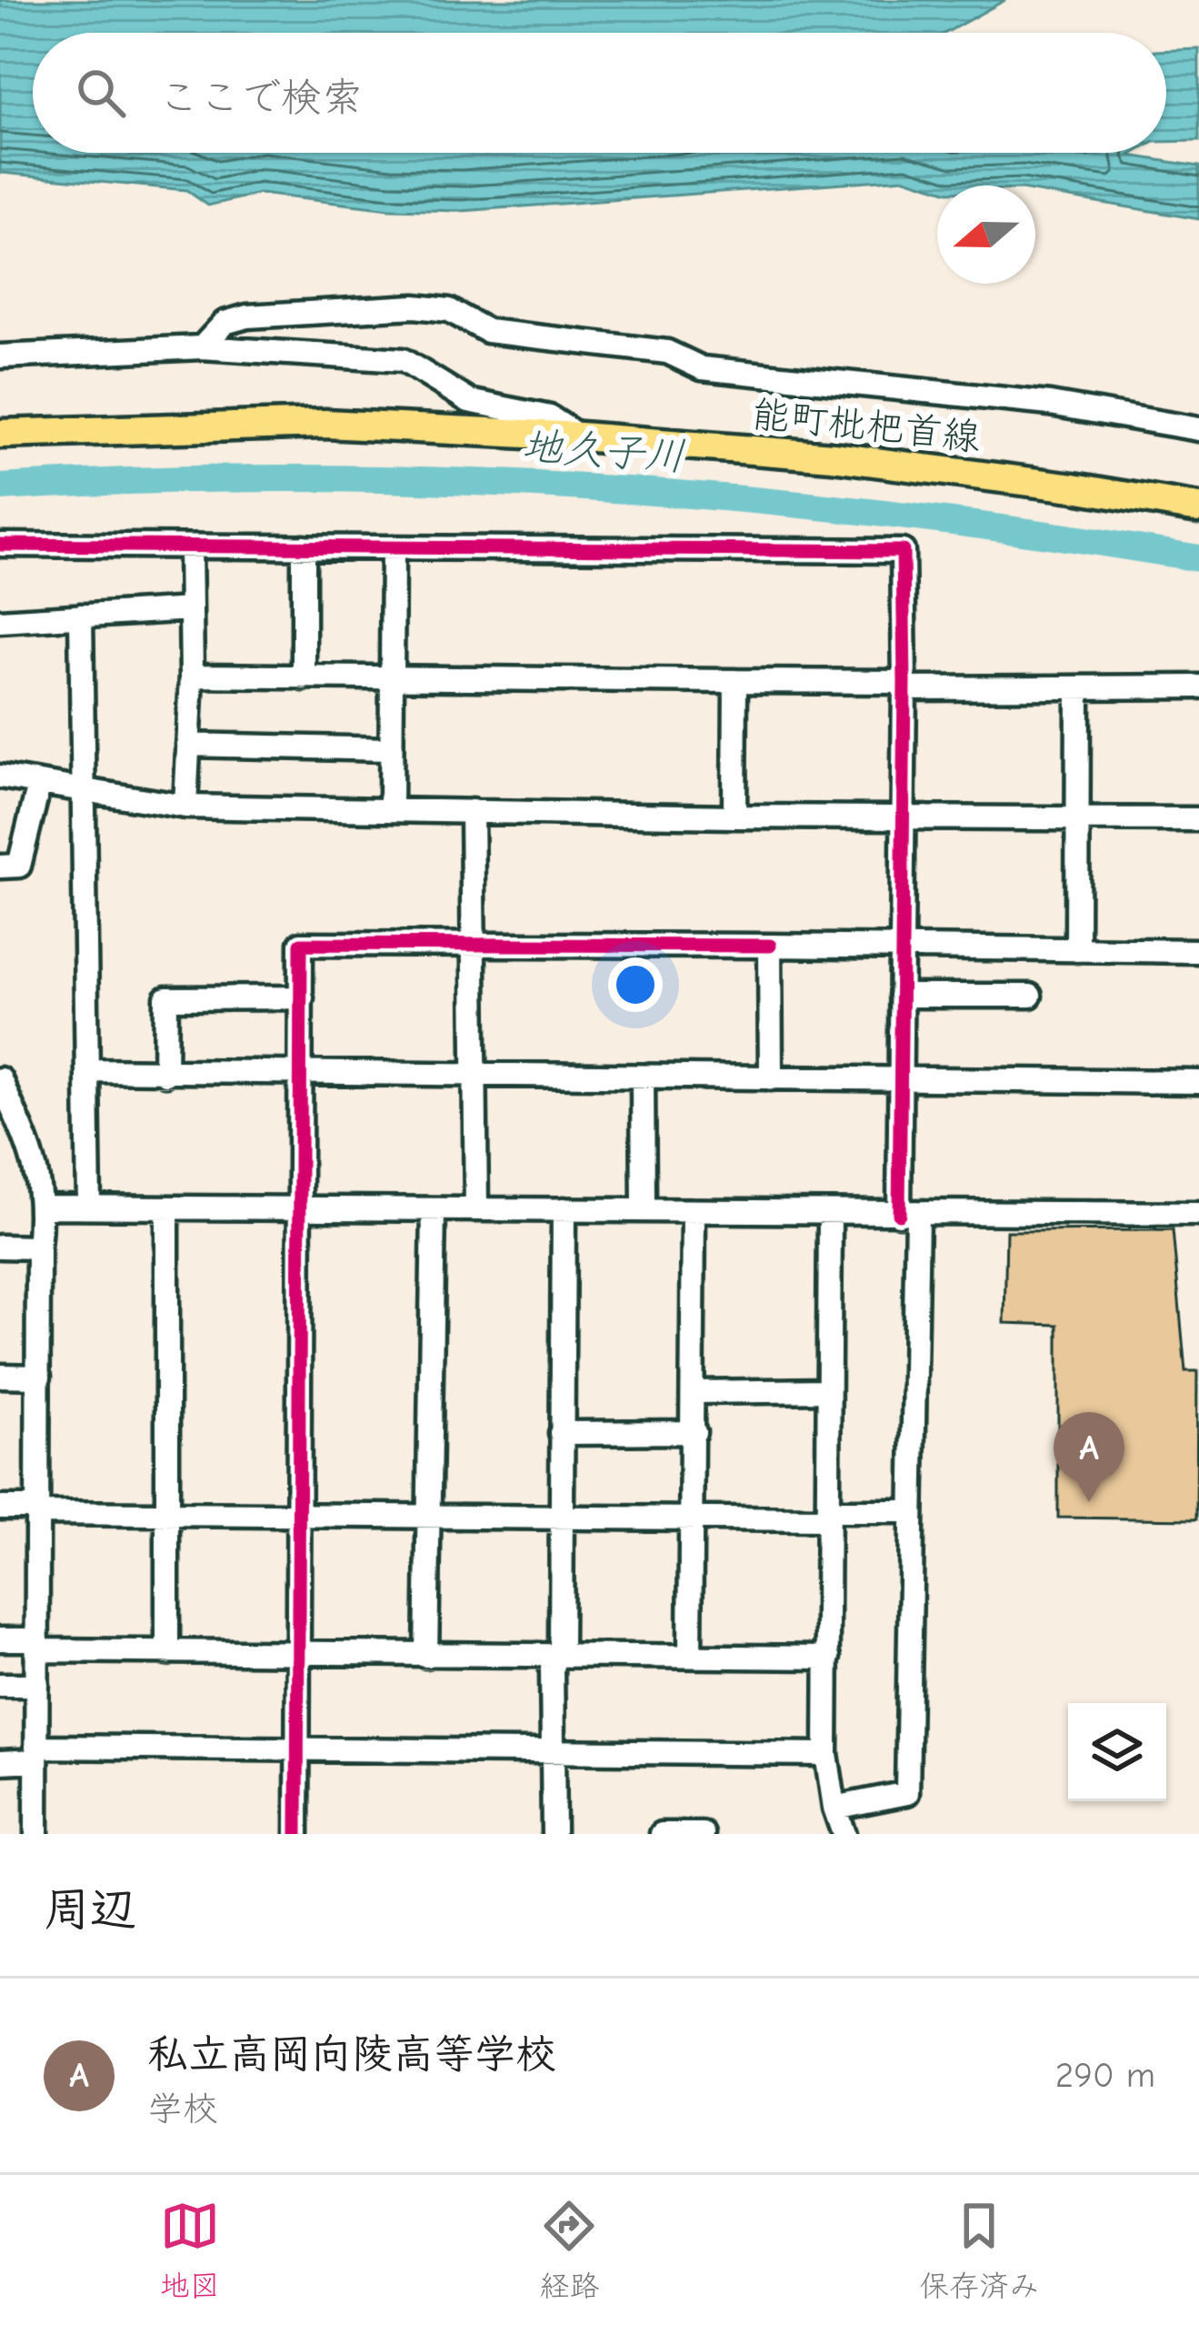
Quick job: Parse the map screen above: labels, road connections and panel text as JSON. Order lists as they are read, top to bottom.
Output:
{
  "streets": {
    "main road": ["能町枇杷首線"]
  },
  "water": ["地久子川"],
  "north": "left",
  "page": {
    "search": "ここで検索",
    "pins": "A",
    "heading": "周辺",
    "list": [
      {
        "mark": "A",
        "name": "私立高岡向陵高等学校",
        "note": "学校",
        "value": "290 m"
      }
    ],
    "nav": ["地図", "経路", "保存済み"]
  }
}
